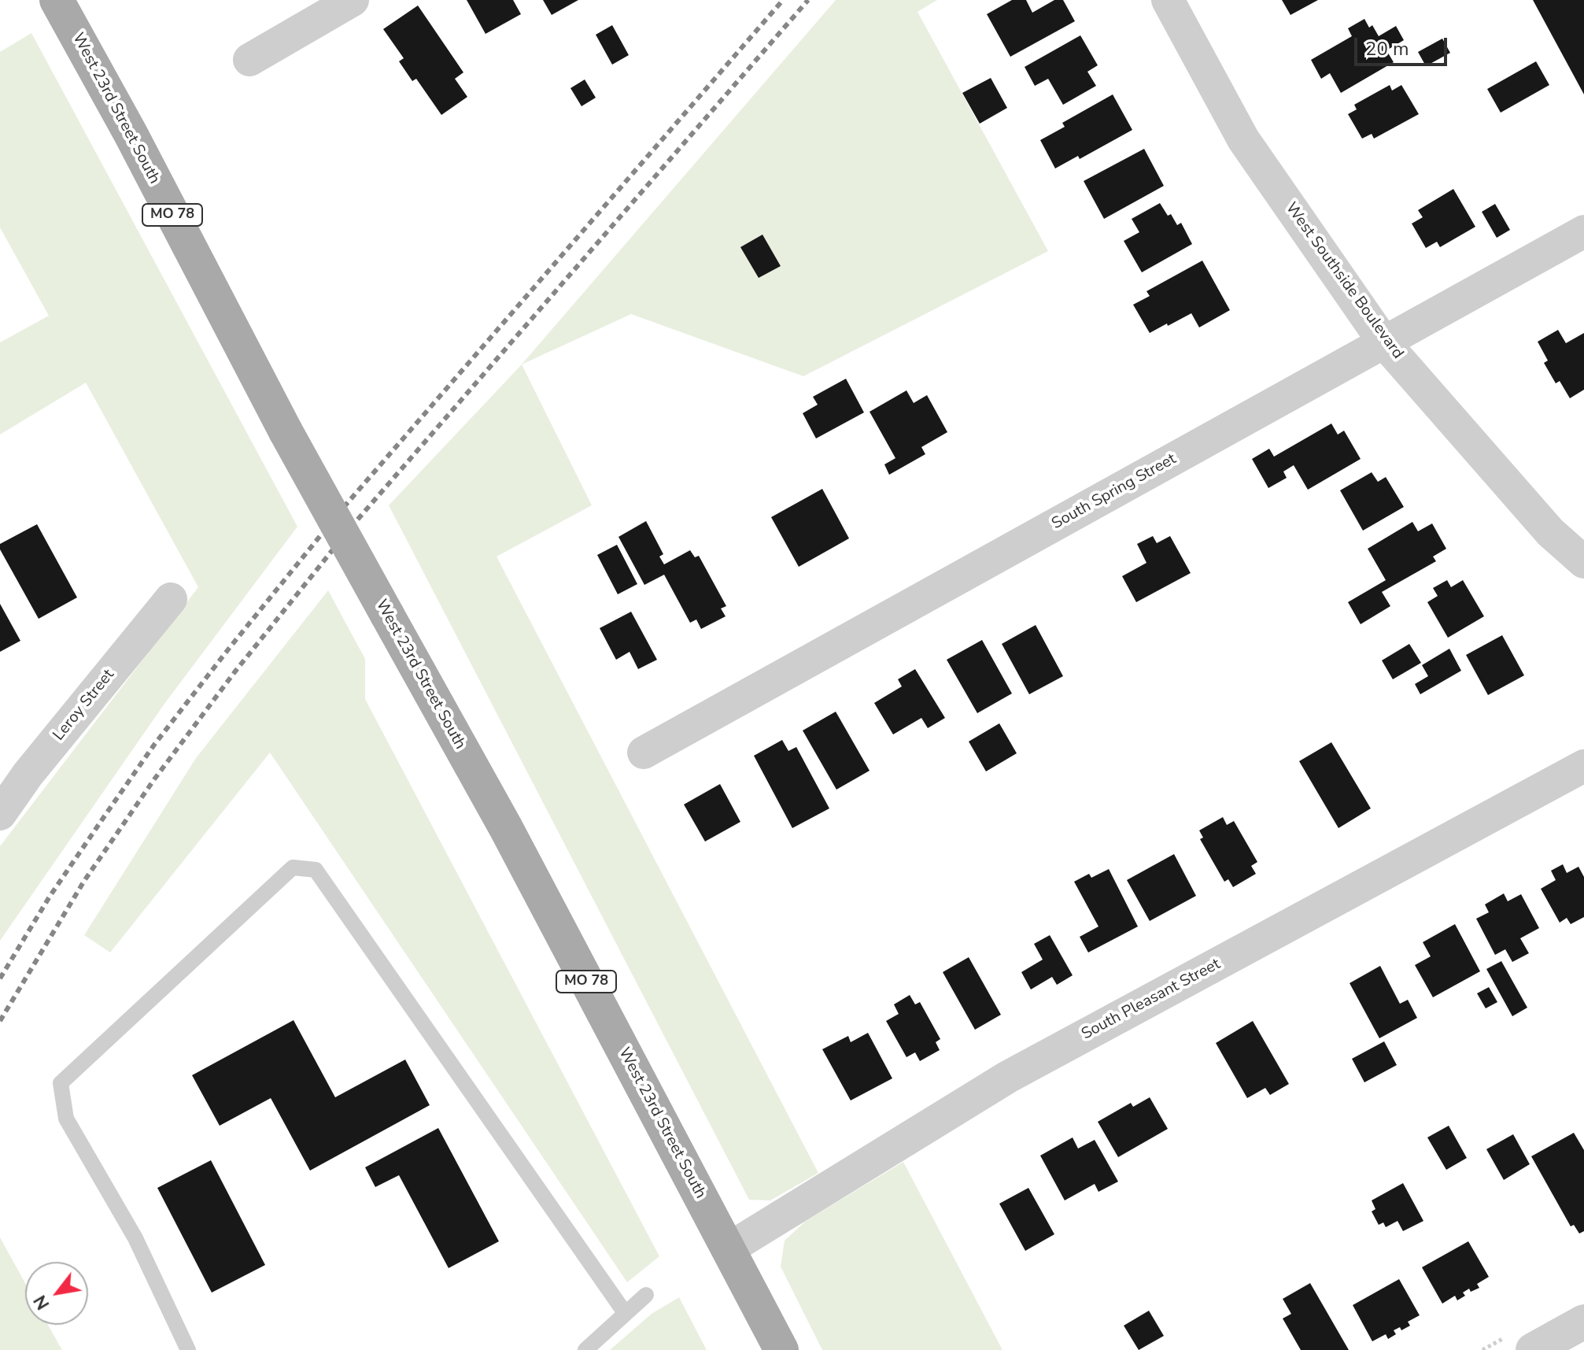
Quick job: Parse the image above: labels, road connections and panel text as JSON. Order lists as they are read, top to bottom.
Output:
{
  "streets": {
    "main road": ["West 23rd Street South", "MO 78"],
    "street": [
      "West Southside Boulevard",
      "South Spring Street",
      "Leroy Street",
      "South Pleasant Street"
    ]
  },
  "crossings": [
    ["West 23rd Street South", "South Pleasant Street"],
    ["West Southside Boulevard", "South Spring Street"]
  ],
  "scale_bar": "20 m",
  "north": "bottom left"
}
